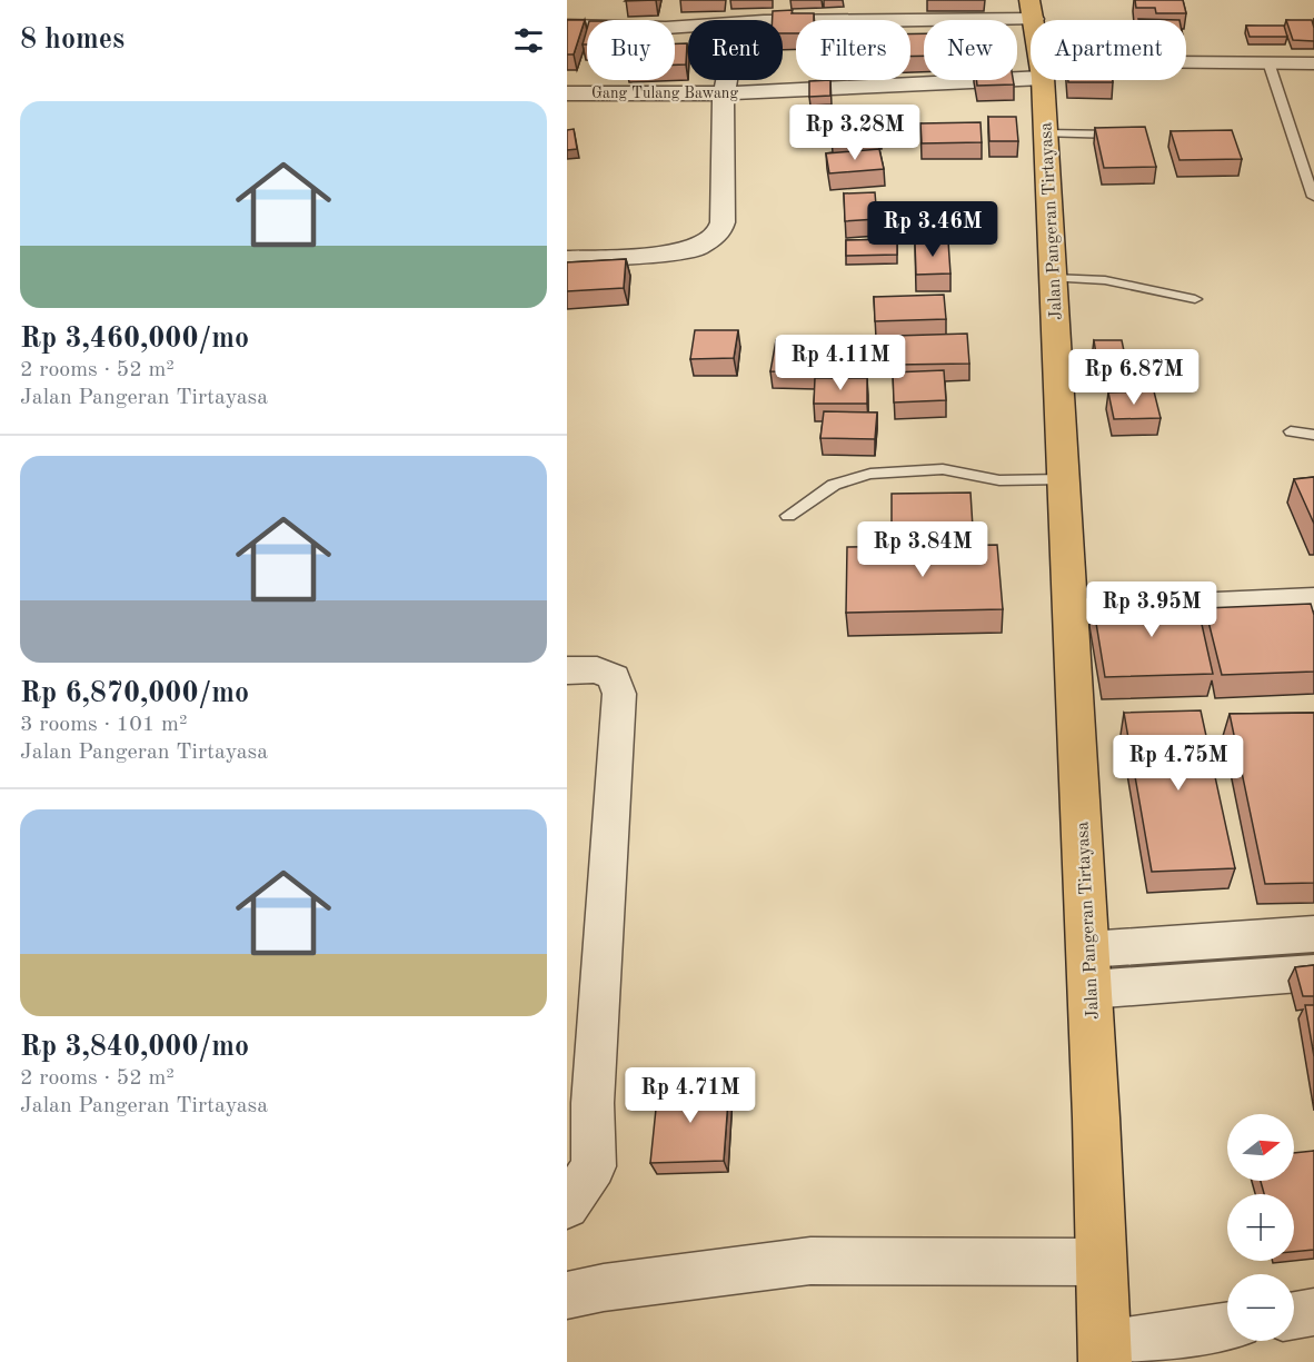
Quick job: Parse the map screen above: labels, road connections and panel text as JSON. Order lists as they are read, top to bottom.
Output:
{
  "streets": {
    "main road": ["Jalan Pangeran Tirtayasa"],
    "street": ["Gang Tulang Bawang"]
  },
  "north": "right",
  "page": {
    "heading": "8 homes",
    "chip": [
      "Buy",
      "Rent",
      "Filters",
      "New",
      "Apartment"
    ],
    "list": [
      {
        "name": "Rp 3,460,000/mo",
        "note": "2 rooms · 52 m² · Jalan Pangeran Tirtayasa"
      },
      {
        "name": "Rp 6,870,000/mo",
        "note": "3 rooms · 101 m² · Jalan Pangeran Tirtayasa"
      },
      {
        "name": "Rp 3,840,000/mo",
        "note": "2 rooms · 52 m² · Jalan Pangeran Tirtayasa"
      }
    ],
    "price": [
      "Rp 3.28M",
      "Rp 3.46M",
      "Rp 4.11M",
      "Rp 6.87M",
      "Rp 3.84M",
      "Rp 3.95M",
      "Rp 4.75M",
      "Rp 4.71M"
    ],
    "map_buttons": ["+", "−"]
  }
}
